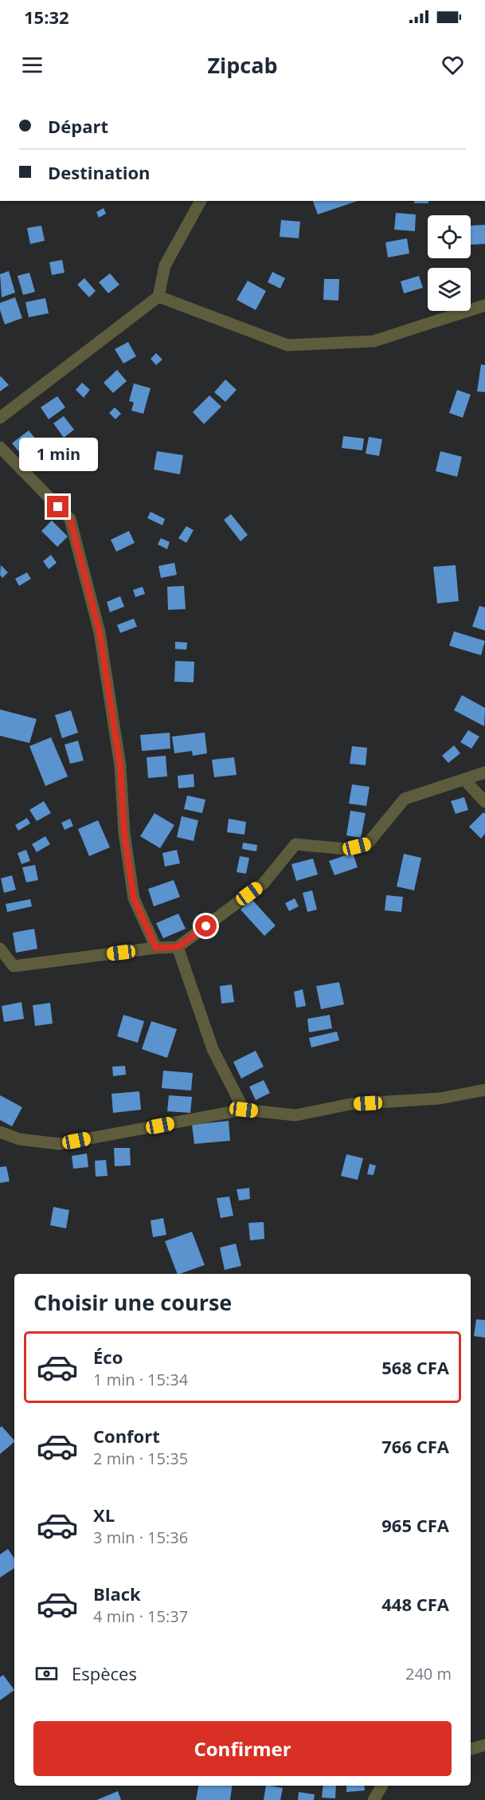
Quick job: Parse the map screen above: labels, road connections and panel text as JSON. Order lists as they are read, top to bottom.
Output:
{
  "page": {
    "status": "15:32",
    "header": "Zipcab",
    "banner": ["Départ", "Destination"],
    "bubble": "1 min",
    "heading": "Choisir une course",
    "list": [
      {
        "name": "Éco",
        "note": "1 min · 15:34",
        "value": "568 CFA"
      },
      {
        "name": "Confort",
        "note": "2 min · 15:35",
        "value": "766 CFA"
      },
      {
        "name": "XL",
        "note": "3 min · 15:36",
        "value": "965 CFA"
      },
      {
        "name": "Black",
        "note": "4 min · 15:37",
        "value": "448 CFA"
      }
    ],
    "pay": ["Espèces", "240 m"],
    "buttons": "Confirmer"
  }
}
